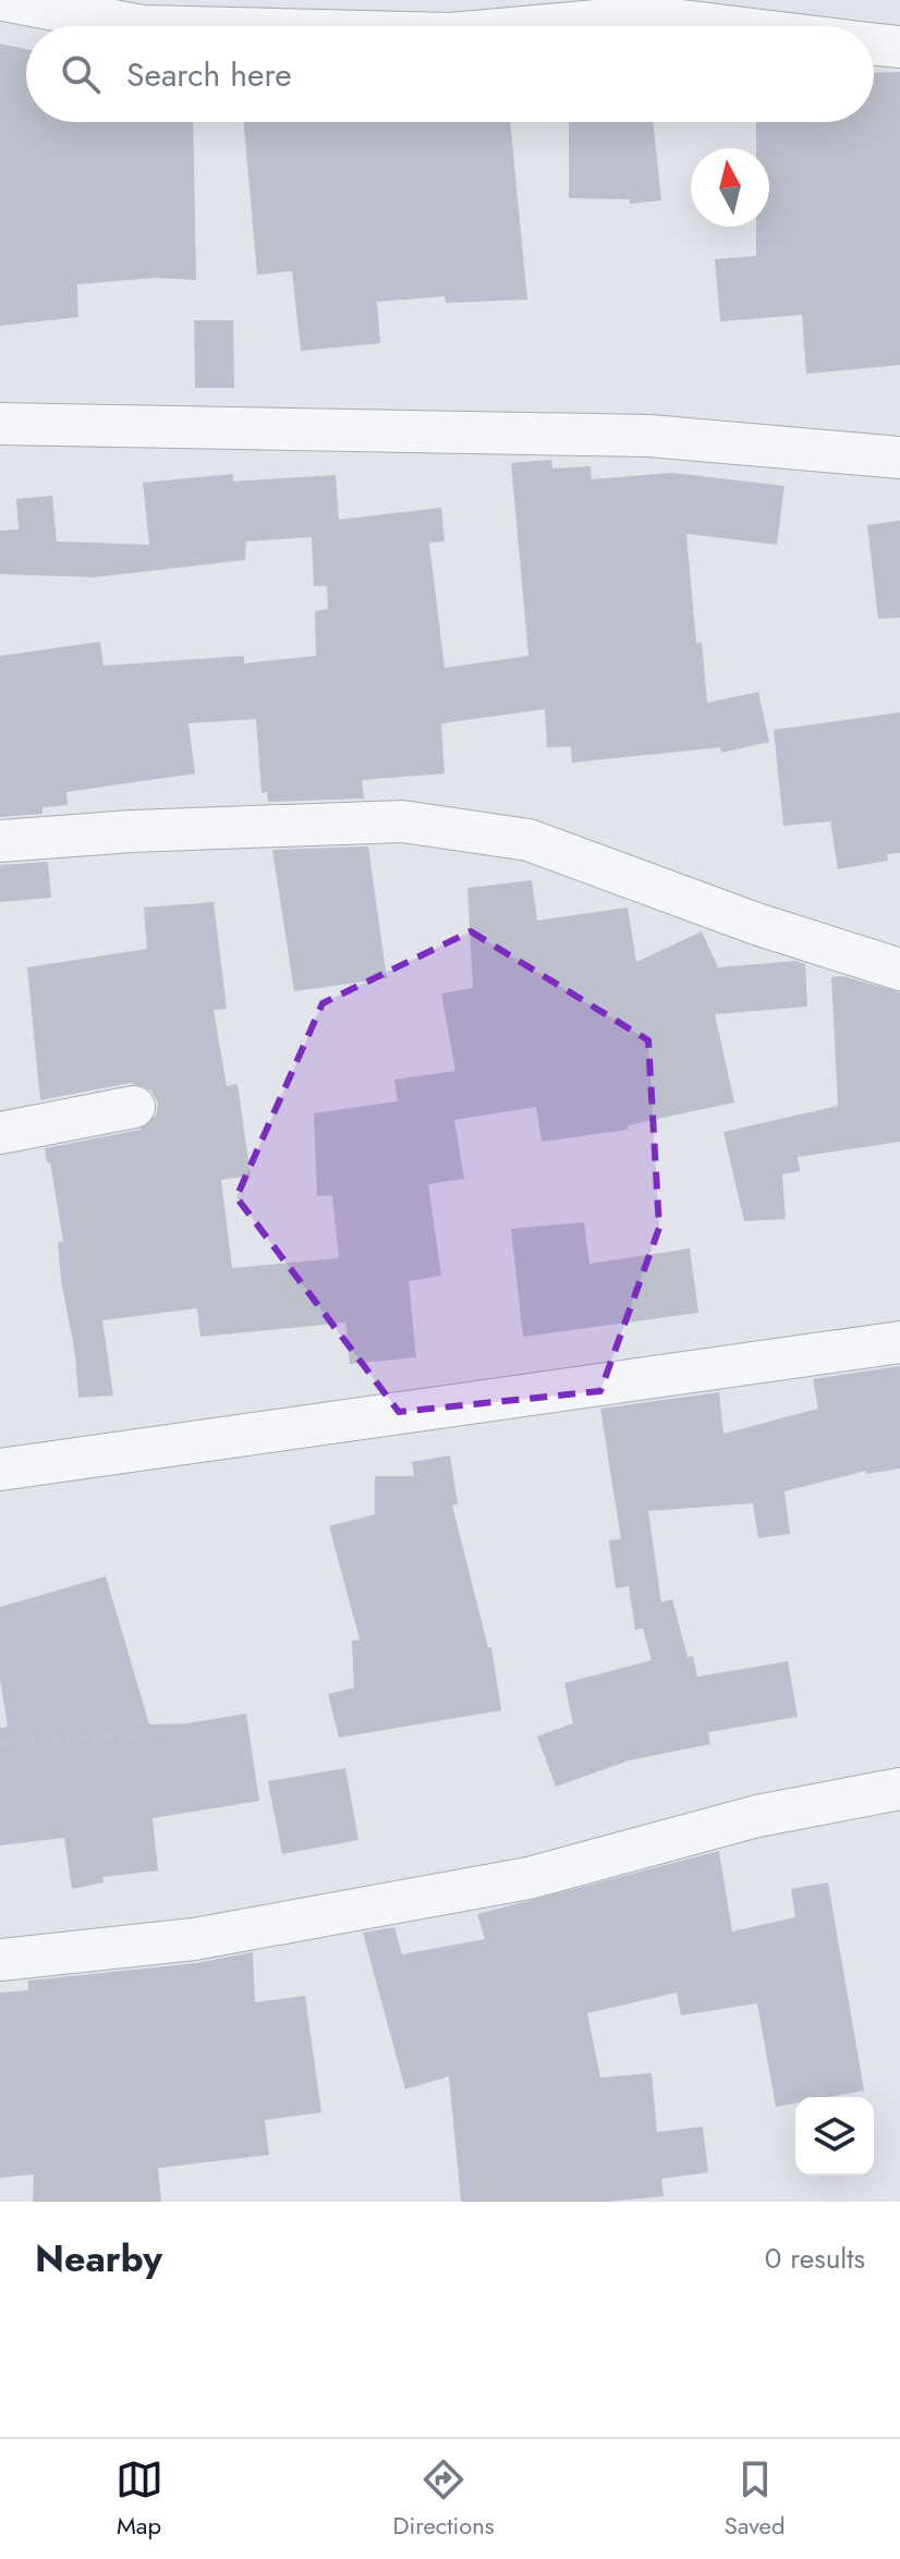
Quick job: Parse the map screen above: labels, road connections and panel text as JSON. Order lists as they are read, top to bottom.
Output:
{
  "north": "top",
  "page": {
    "search": "Search here",
    "heading": ["Nearby", "0 results"],
    "nav": ["Map", "Directions", "Saved"]
  }
}
